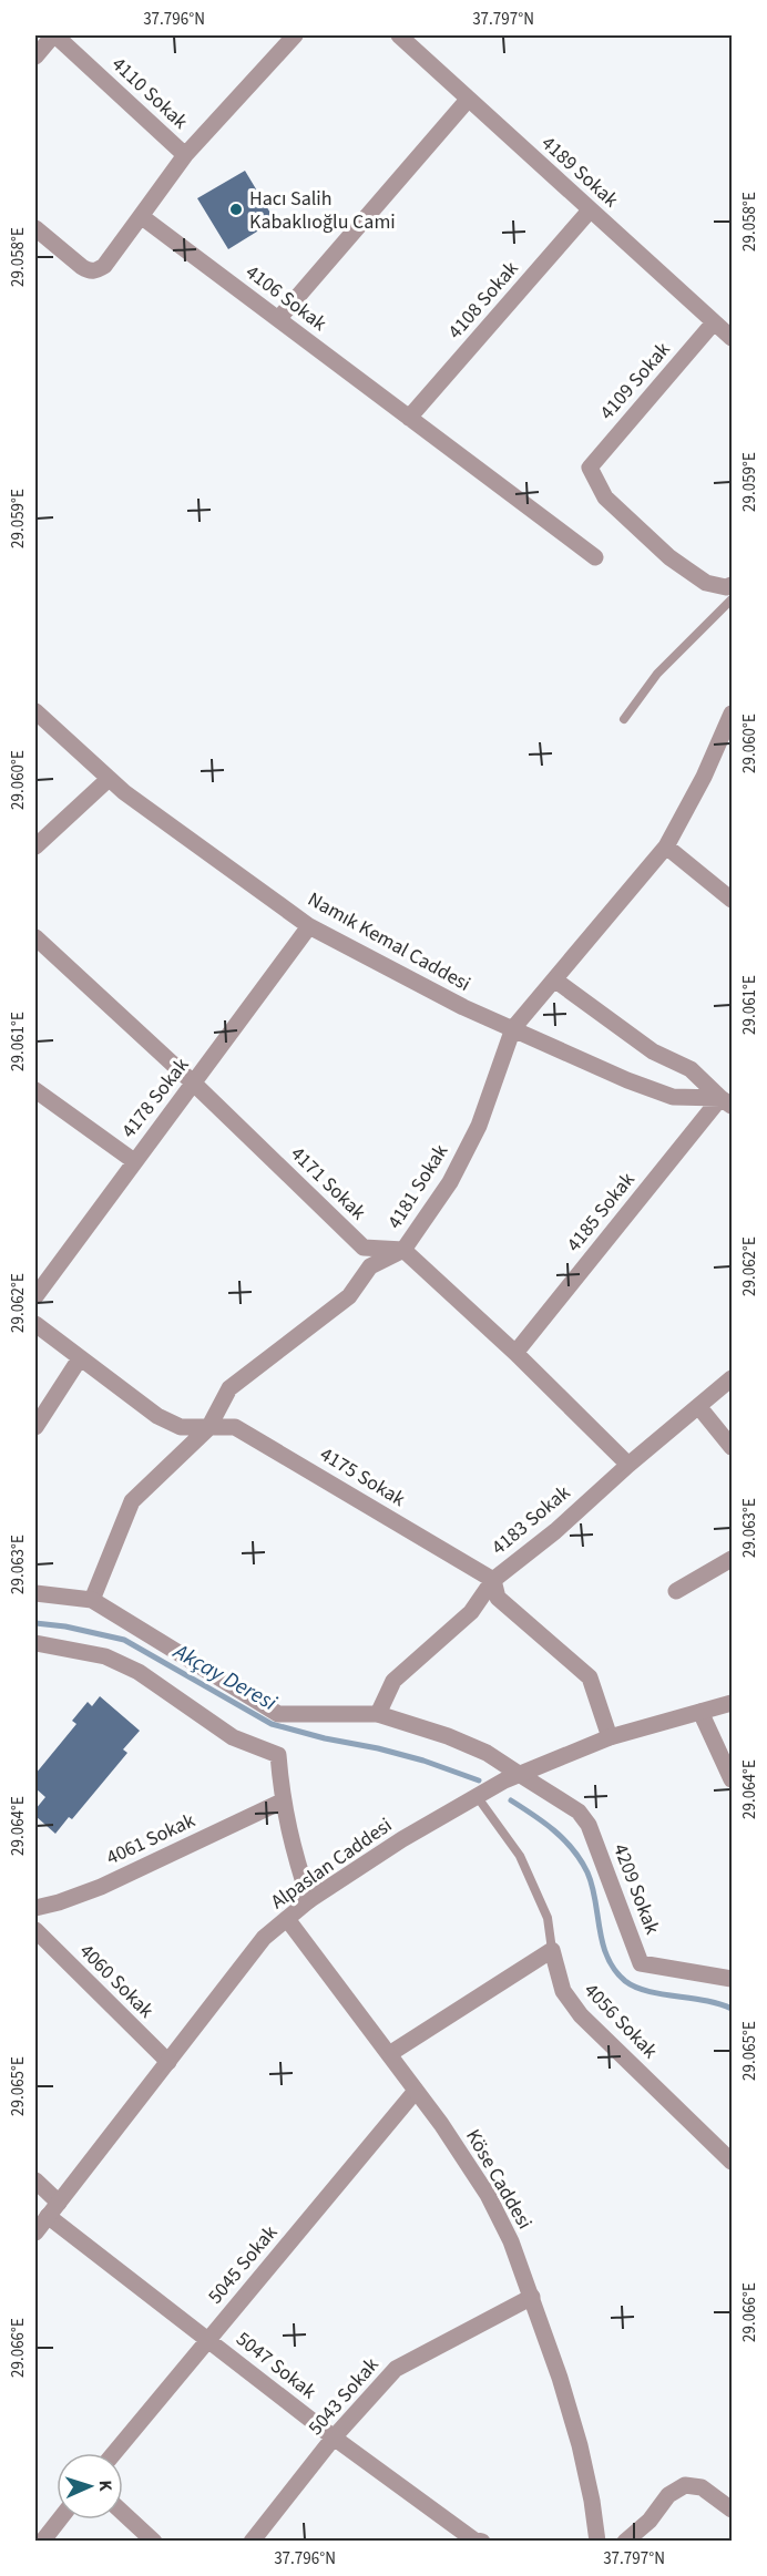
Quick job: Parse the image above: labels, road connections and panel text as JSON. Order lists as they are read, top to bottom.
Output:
{
  "streets": {
    "street": [
      "4110 Sokak",
      "4189 Sokak",
      "4106 Sokak",
      "4108 Sokak",
      "4109 Sokak",
      "Namık Kemal Caddesi",
      "4178 Sokak",
      "4171 Sokak",
      "4181 Sokak",
      "4185 Sokak",
      "4175 Sokak",
      "4183 Sokak",
      "4061 Sokak",
      "Alpaslan Caddesi",
      "4209 Sokak",
      "4060 Sokak",
      "4056 Sokak",
      "Köse Caddesi",
      "5045 Sokak",
      "5047 Sokak",
      "5043 Sokak"
    ]
  },
  "crossings": [
    ["4189 Sokak", "4108 Sokak"],
    ["4189 Sokak", "4109 Sokak"],
    ["4106 Sokak", "4108 Sokak"],
    ["Namık Kemal Caddesi", "4178 Sokak"],
    ["Namık Kemal Caddesi", "4181 Sokak"],
    ["Namık Kemal Caddesi", "4185 Sokak"],
    ["4178 Sokak", "4171 Sokak"],
    ["4171 Sokak", "4181 Sokak"],
    ["4181 Sokak", "4175 Sokak"],
    ["4175 Sokak", "4183 Sokak"],
    ["Alpaslan Caddesi", "4209 Sokak"],
    ["Alpaslan Caddesi", "4060 Sokak"],
    ["Alpaslan Caddesi", "Köse Caddesi"],
    ["Alpaslan Caddesi", "5047 Sokak"],
    ["Köse Caddesi", "5045 Sokak"],
    ["Köse Caddesi", "5043 Sokak"],
    ["5045 Sokak", "5047 Sokak"],
    ["5047 Sokak", "5043 Sokak"]
  ],
  "water": ["Akçay Deresi"],
  "places": ["Hacı Salih Kabaklıoğlu Cami"],
  "north": "right",
  "coordinates": [
    "37.796°N",
    "37.797°N",
    "29.058°E",
    "29.059°E",
    "29.060°E",
    "29.061°E",
    "29.062°E",
    "29.063°E",
    "29.064°E",
    "29.065°E",
    "29.066°E"
  ]
}
